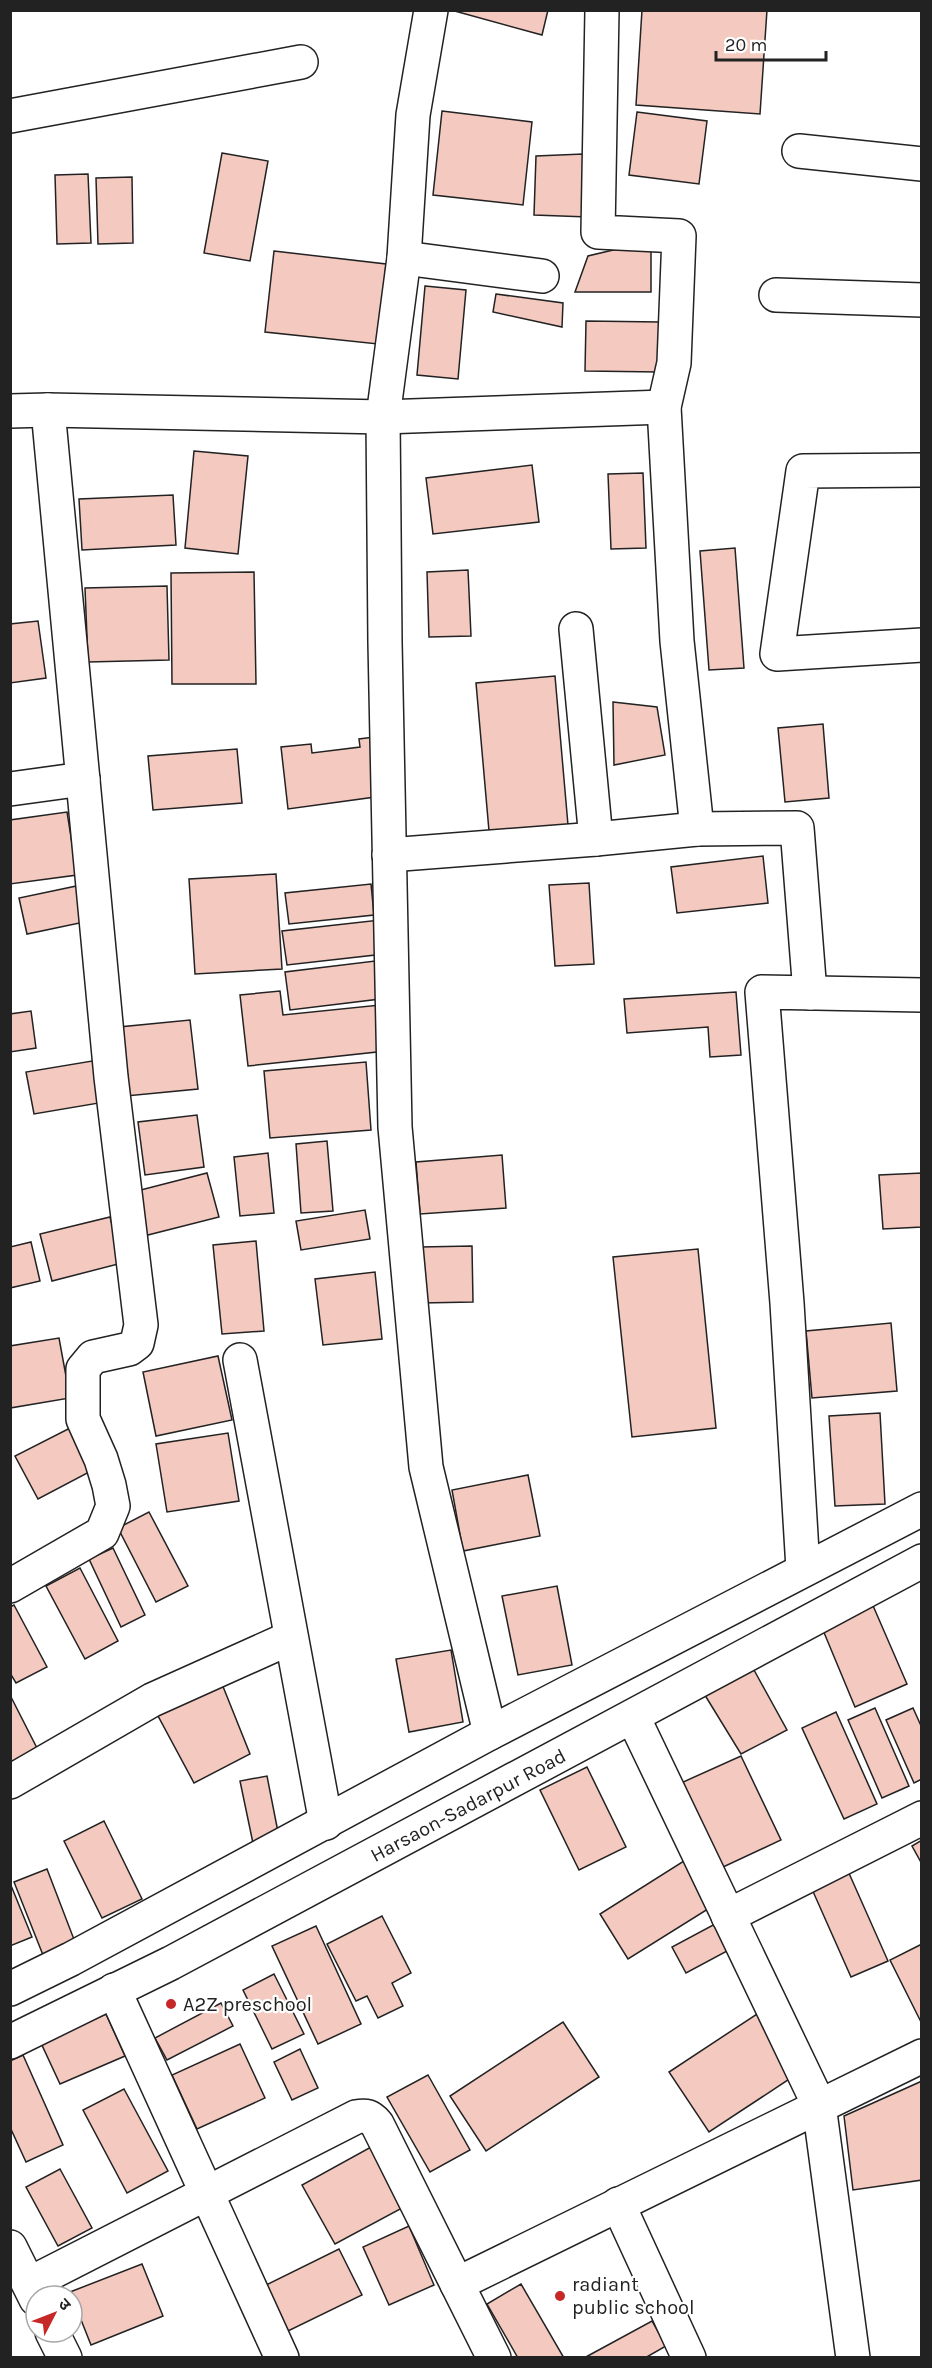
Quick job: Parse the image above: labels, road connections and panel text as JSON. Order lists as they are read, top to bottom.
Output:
{
  "streets": {
    "street": ["Harsaon-Sadarpur Road"]
  },
  "places": ["A2Z preschool", "radiant public school"],
  "scale_bar": "20 m",
  "north": "top right"
}
